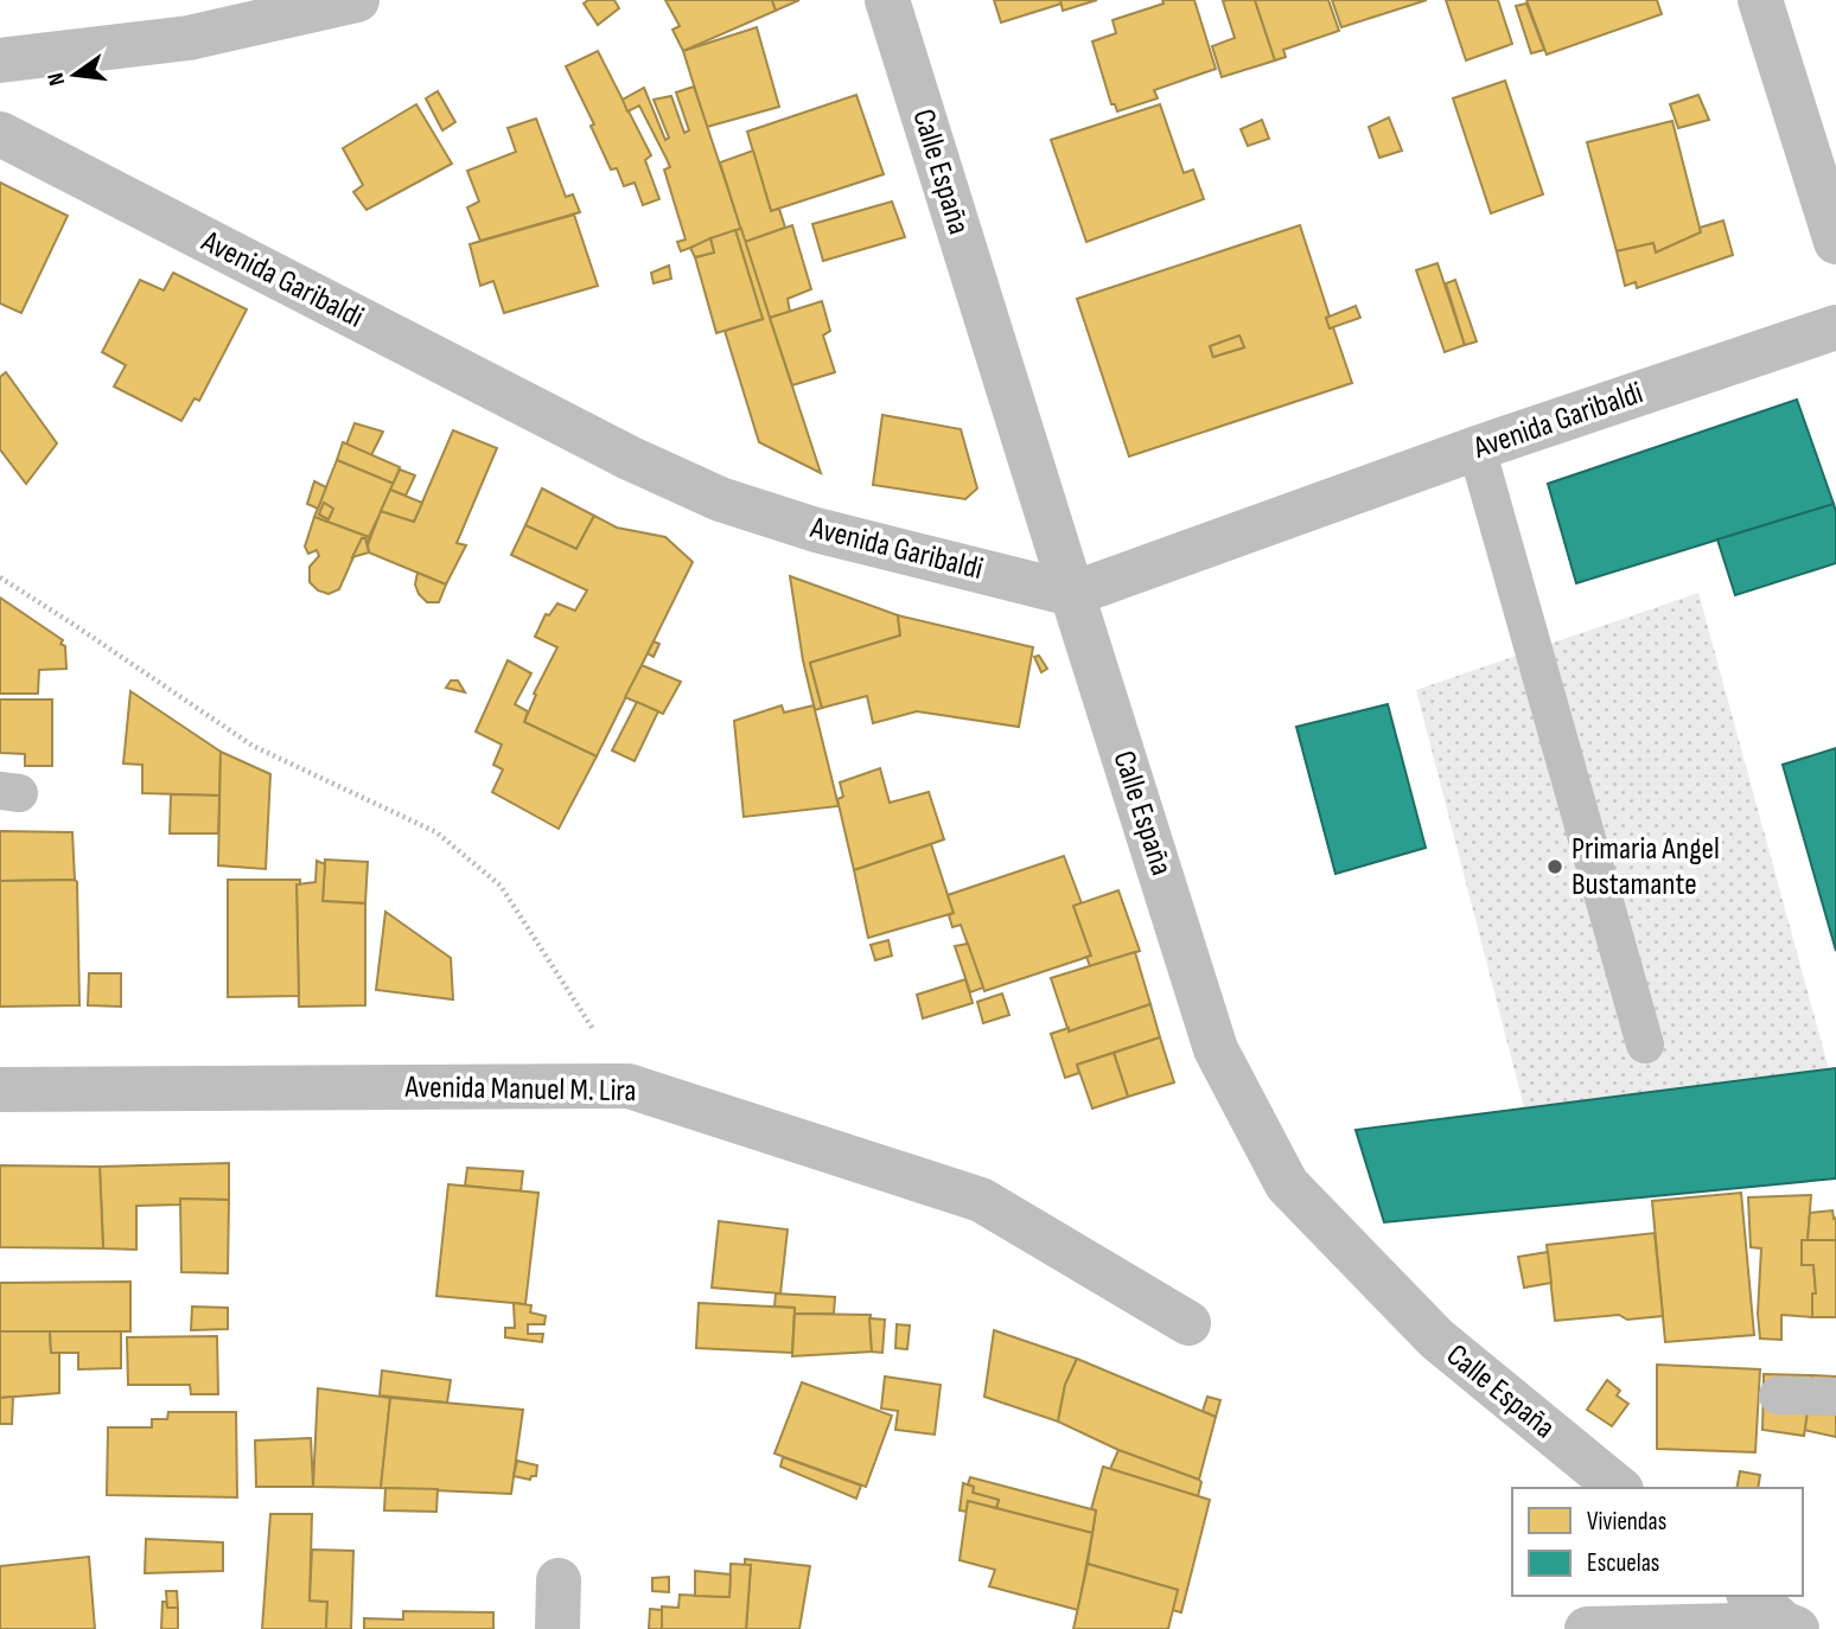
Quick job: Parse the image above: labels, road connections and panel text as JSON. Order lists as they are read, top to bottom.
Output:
{
  "streets": {
    "street": ["Calle España", "Avenida Garibaldi", "Avenida Manuel M. Lira"]
  },
  "crossings": [
    ["Calle España", "Avenida Garibaldi"]
  ],
  "places": ["Primaria Angel Bustamante"],
  "legend": ["Viviendas", "Escuelas"],
  "north": "left"
}
